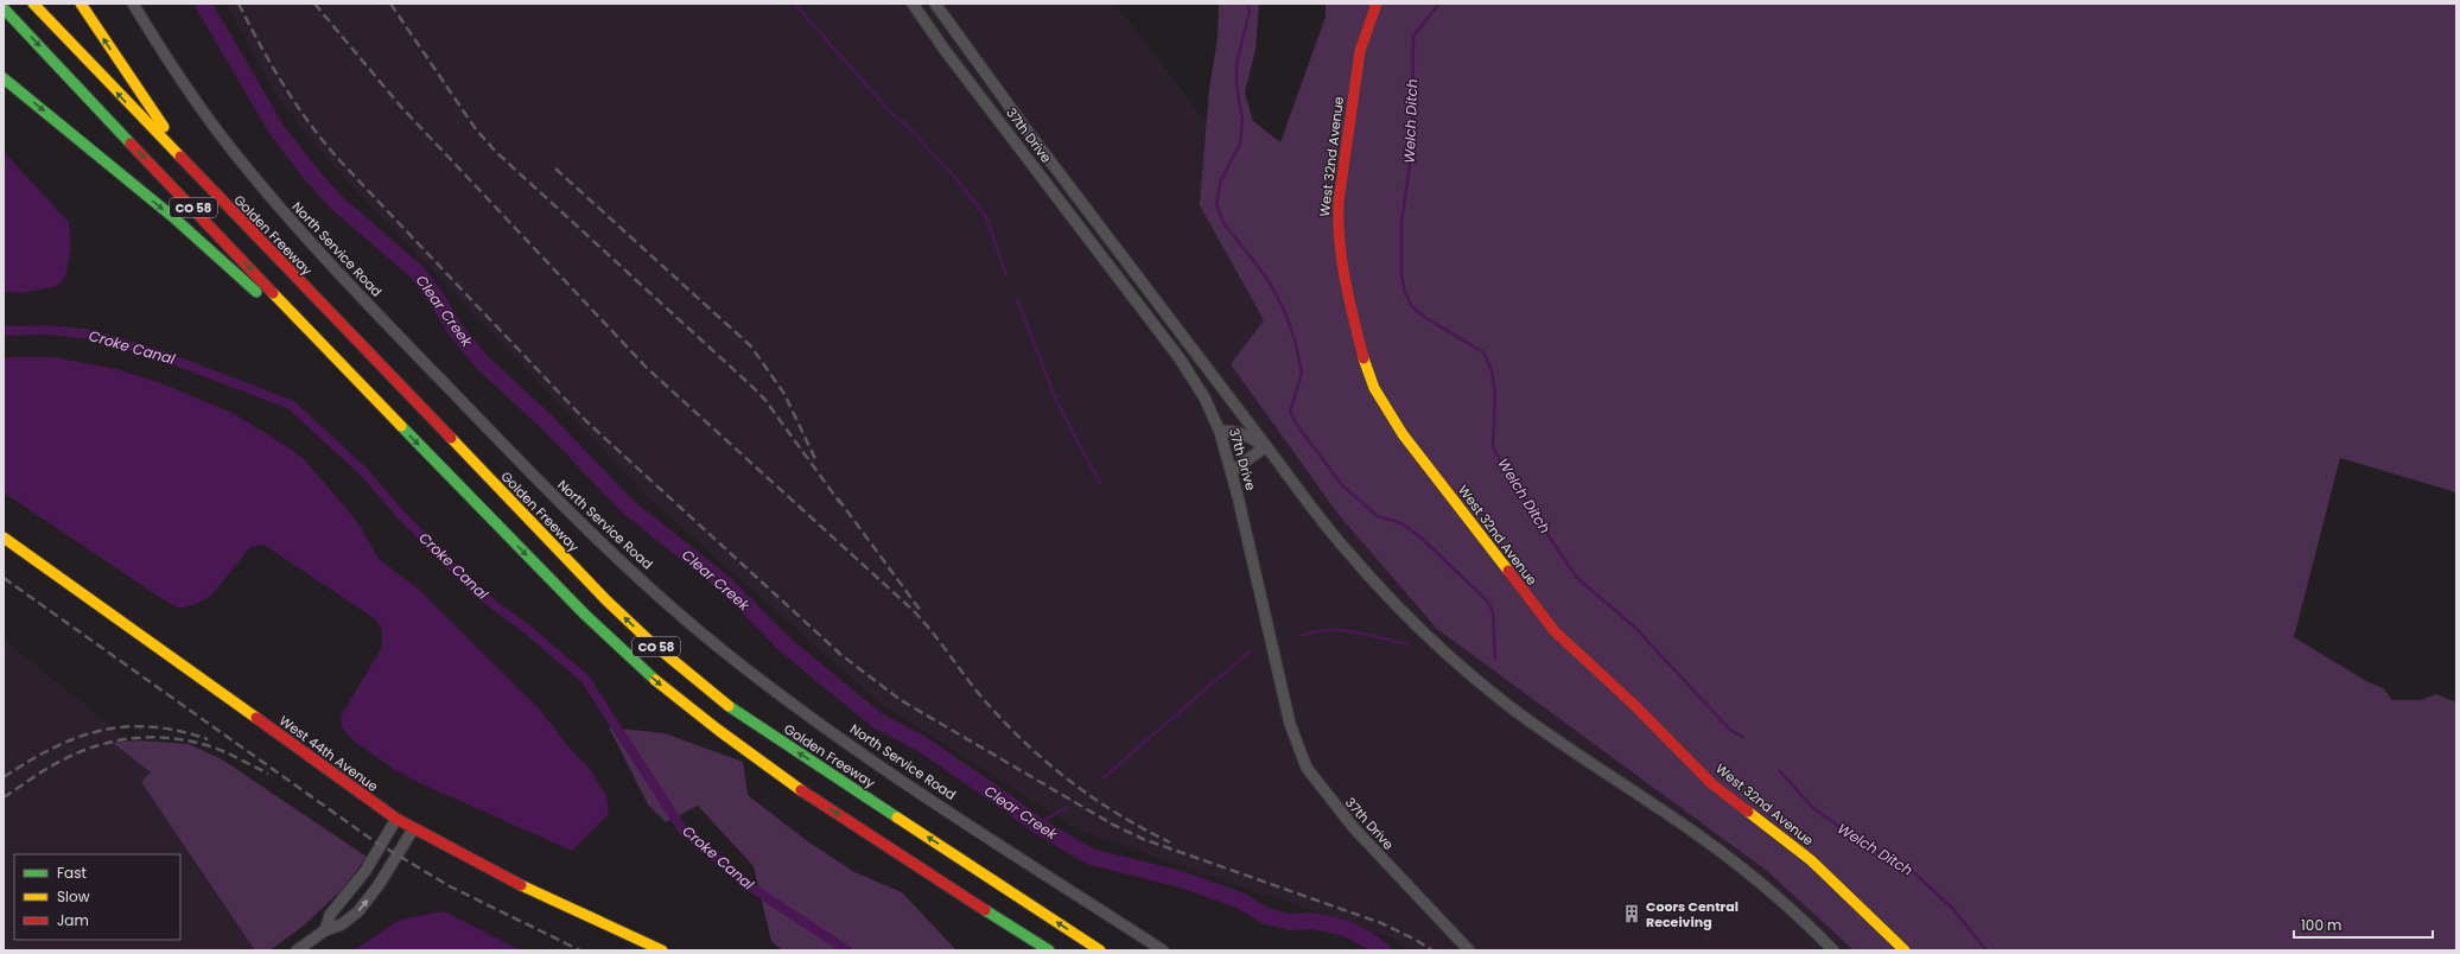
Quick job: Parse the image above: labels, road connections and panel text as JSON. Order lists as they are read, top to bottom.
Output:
{
  "streets": {
    "main road": [
      "West 32nd Avenue",
      "CO 58",
      "Golden Freeway",
      "West 44th Avenue"
    ],
    "street": ["37th Drive", "North Service Road"]
  },
  "water": ["Welch Ditch", "Clear Creek", "Croke Canal"],
  "places": {
    "building": ["Coors Central Receiving"]
  },
  "legend": ["Fast", "Slow", "Jam"],
  "scale_bar": "100 m"
}
